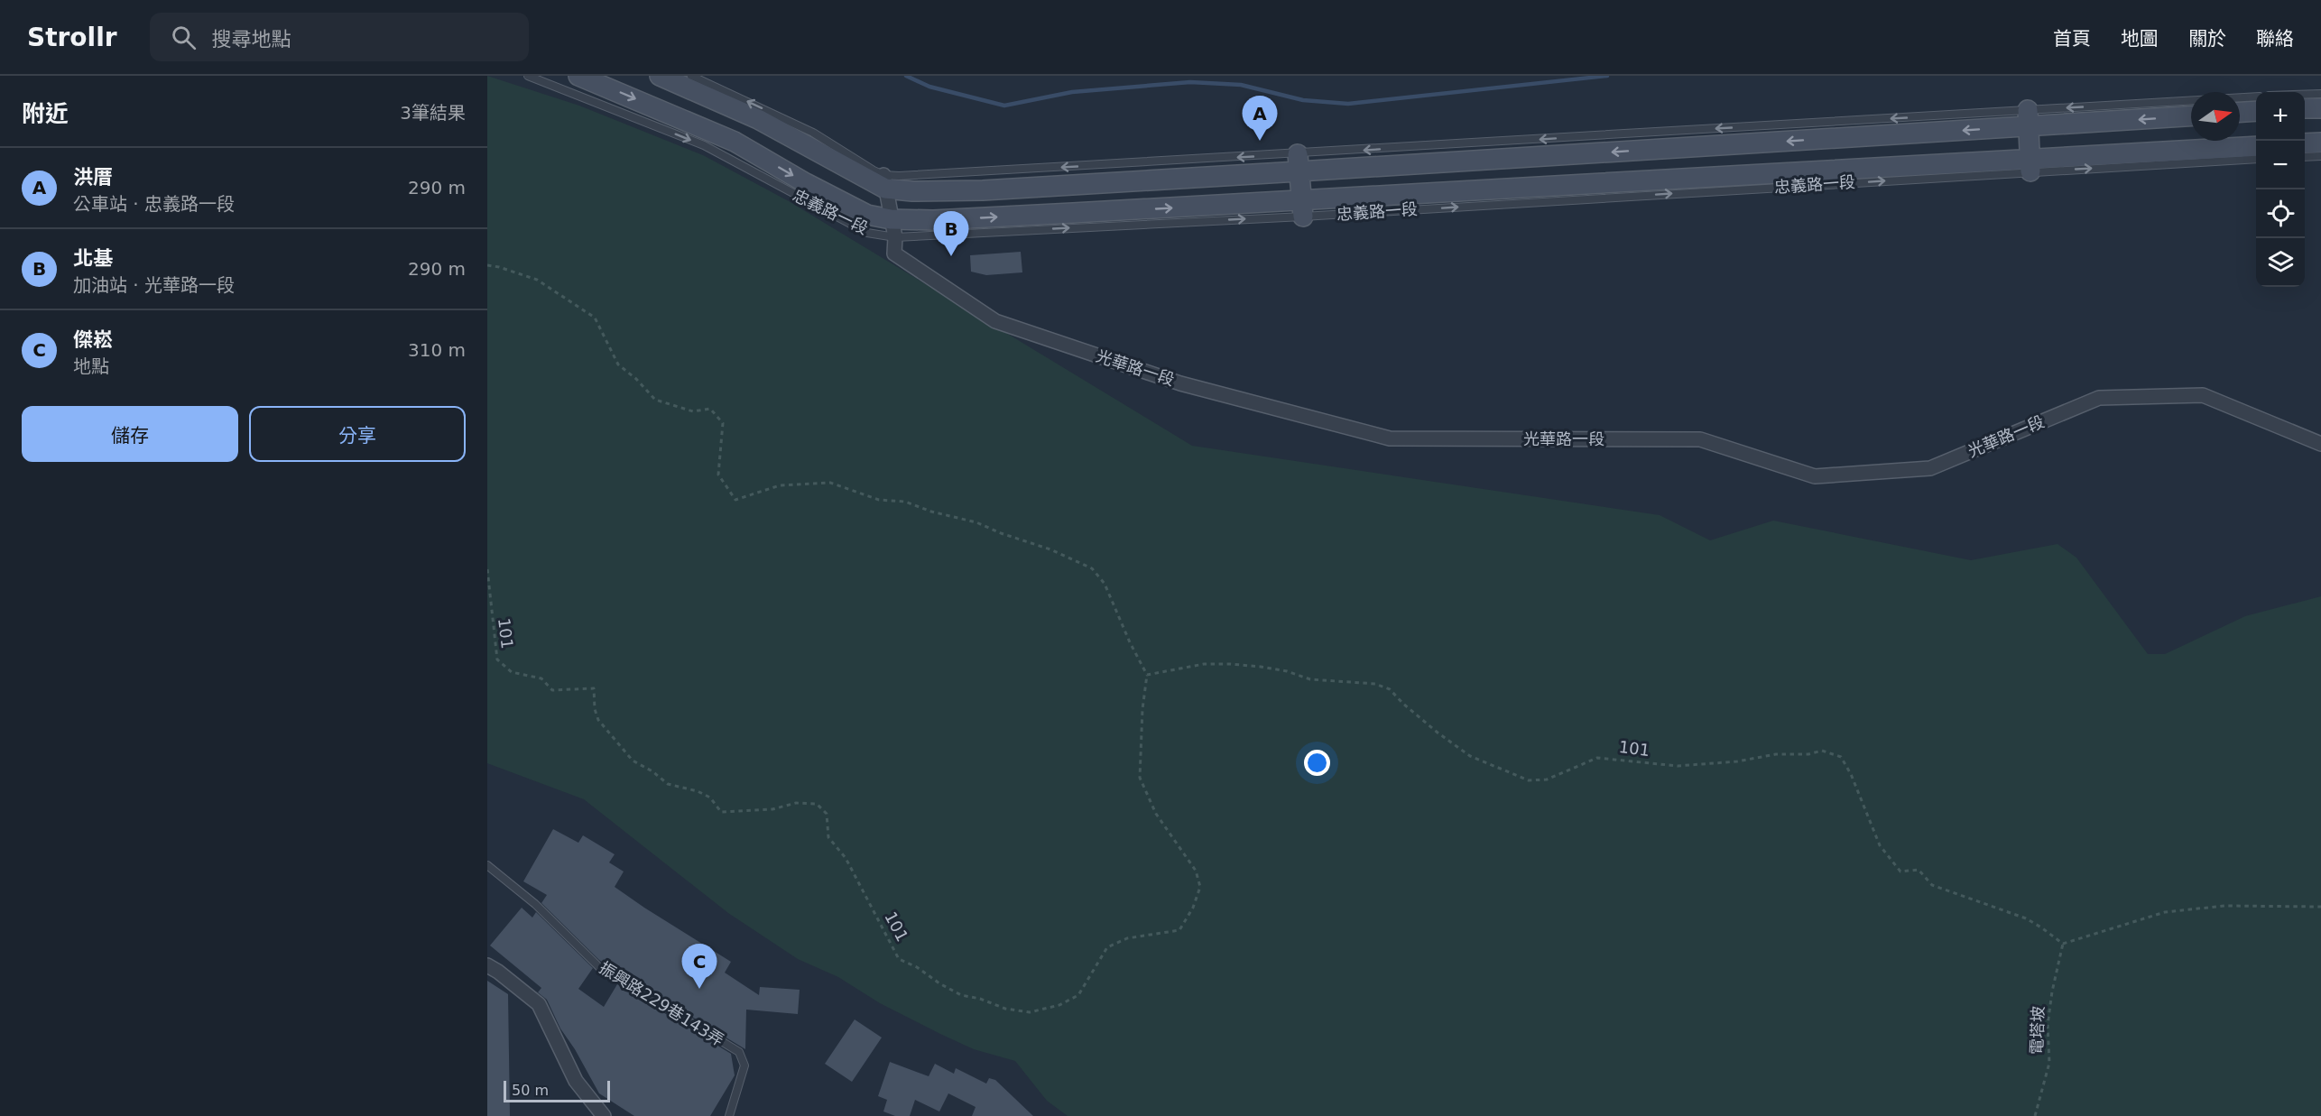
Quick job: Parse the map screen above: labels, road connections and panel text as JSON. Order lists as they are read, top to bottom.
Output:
{
  "streets": {
    "main road": ["忠義路一段"],
    "street": ["光華路一段"],
    "lane": ["振興路229巷143弄"],
    "path": ["101", "電塔坡"]
  },
  "crossings": [
    ["忠義路一段", "光華路一段"],
    ["101", "電塔坡"]
  ],
  "one_way": ["忠義路一段"],
  "scale_bar": "50 m",
  "north": "right",
  "page": {
    "header": "Strollr",
    "search": "搜尋地點",
    "nav": [
      "首頁",
      "地圖",
      "關於",
      "聯絡"
    ],
    "heading": ["附近", "3筆結果"],
    "map_buttons": ["+", "−"],
    "pins": ["A", "B", "C"],
    "list": [
      {
        "mark": "A",
        "name": "洪厝",
        "note": "公車站 · 忠義路一段",
        "value": "290 m"
      },
      {
        "mark": "B",
        "name": "北基",
        "note": "加油站 · 光華路一段",
        "value": "290 m"
      },
      {
        "mark": "C",
        "name": "傑崧",
        "note": "地點",
        "value": "310 m"
      }
    ],
    "buttons": ["儲存", "分享"],
    "scale": "50 m"
  }
}
